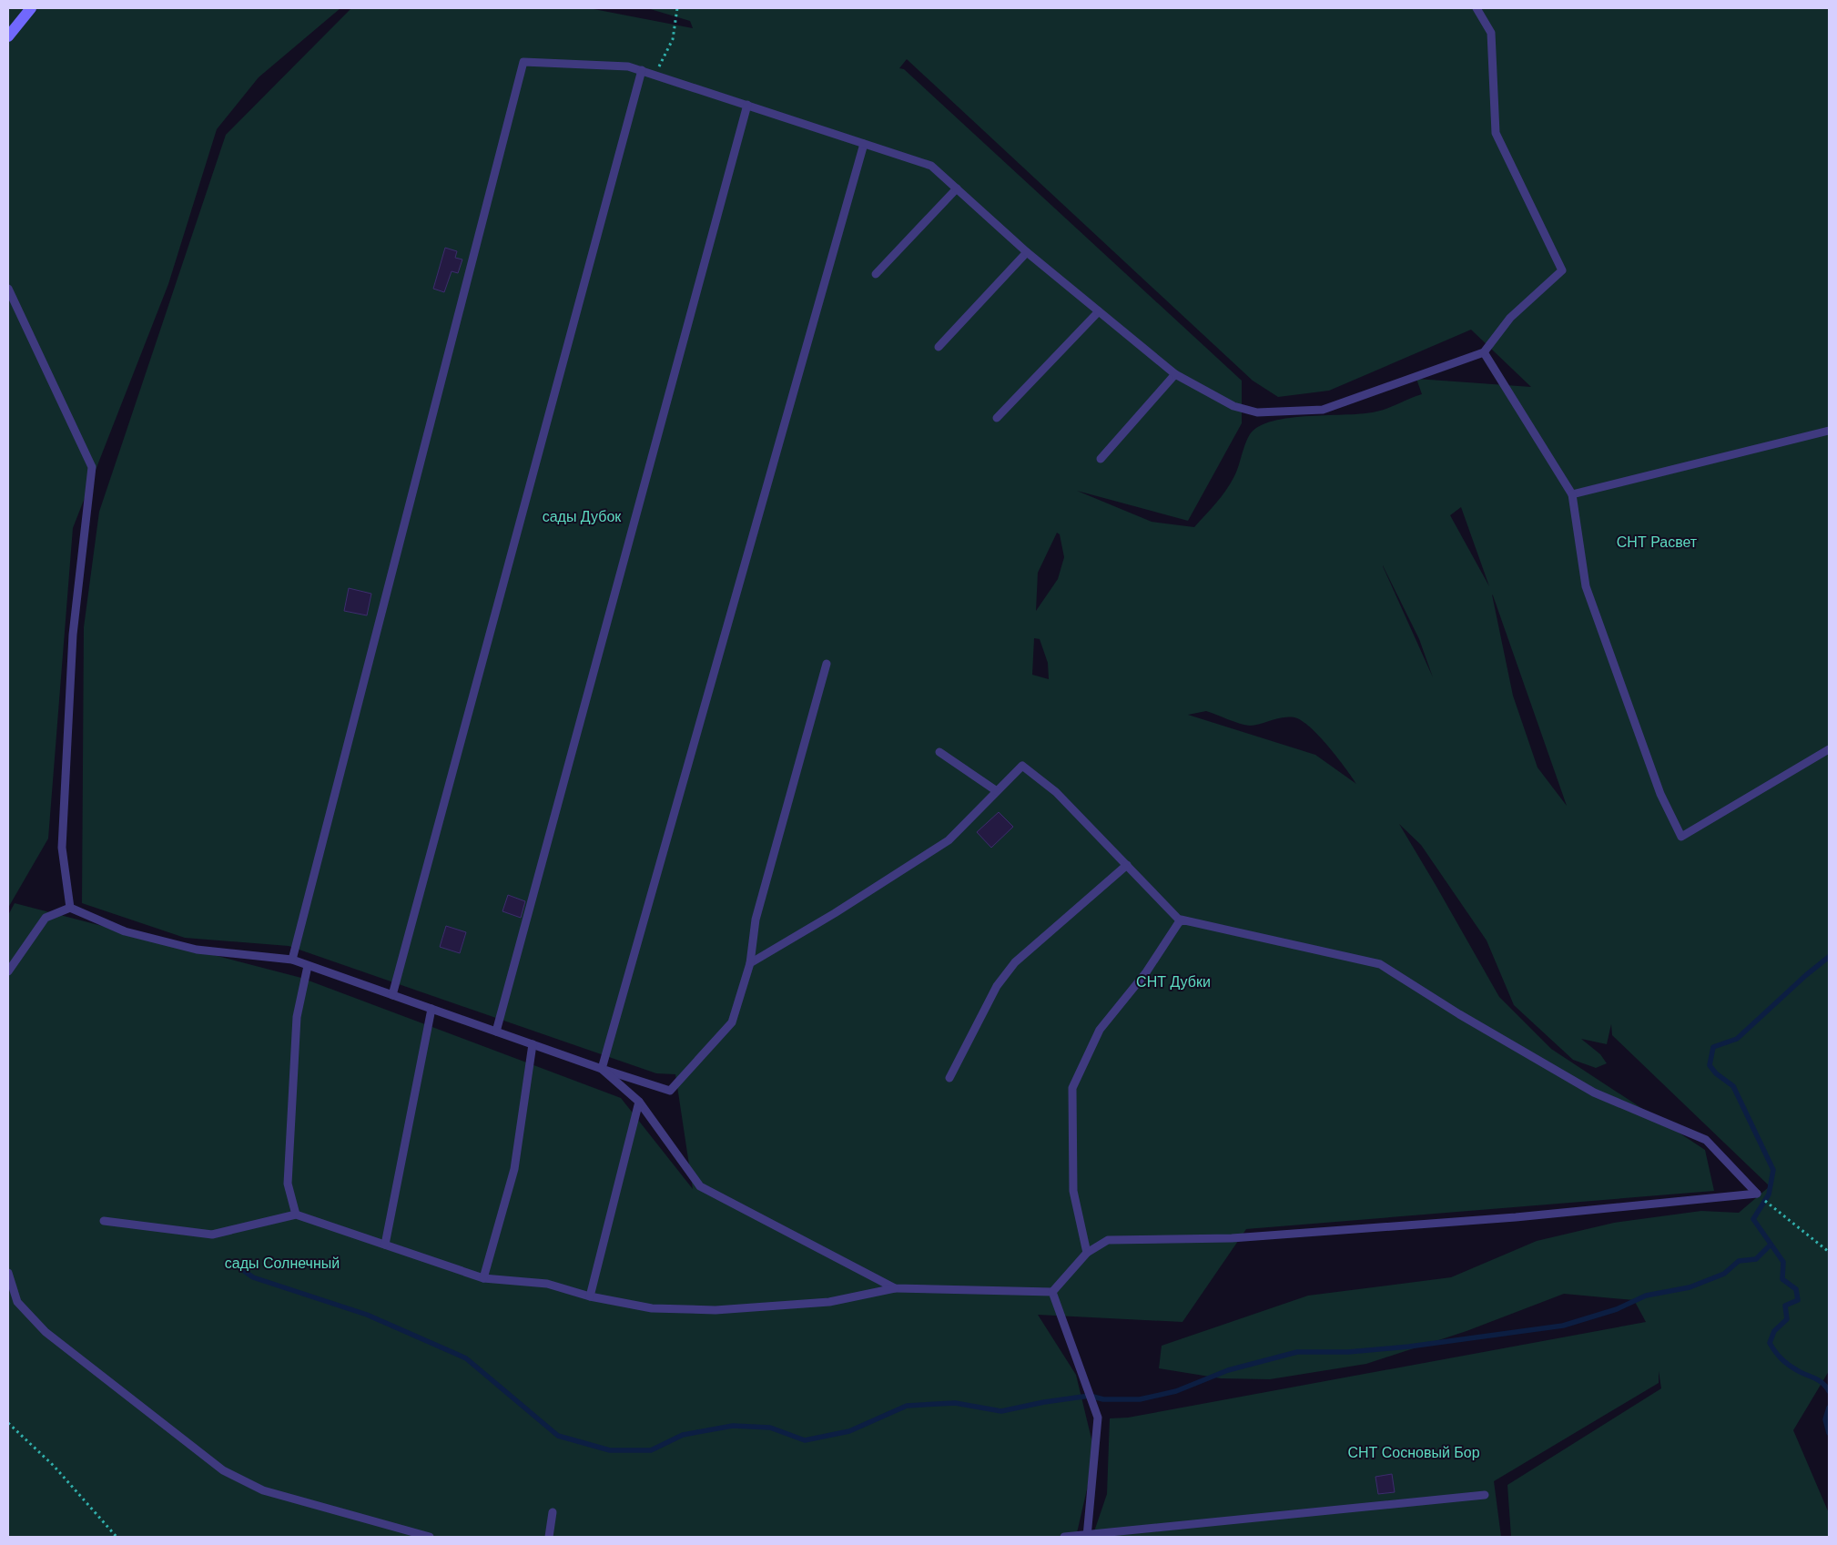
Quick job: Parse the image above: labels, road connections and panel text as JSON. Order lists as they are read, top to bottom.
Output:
{
  "parks": [
    "сады Дубок",
    "СНТ Расвет",
    "СНТ Дубки",
    "сады Солнечный",
    "СНТ Сосновый Бор"
  ]
}
